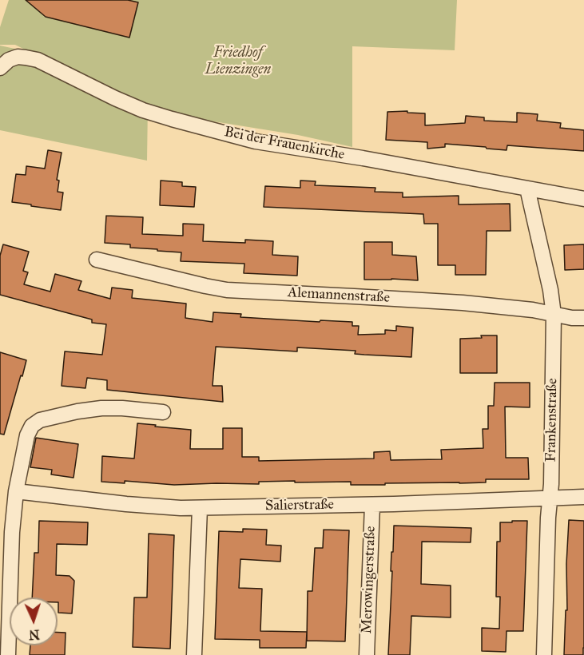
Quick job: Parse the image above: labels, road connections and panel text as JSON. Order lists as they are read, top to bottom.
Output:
{
  "streets": {
    "street": [
      "Bei der Frauenkirche",
      "Alemannenstraße",
      "Frankenstraße",
      "Salierstraße",
      "Merowingerstraße"
    ]
  },
  "crossings": [
    ["Bei der Frauenkirche", "Frankenstraße"],
    ["Alemannenstraße", "Frankenstraße"],
    ["Frankenstraße", "Salierstraße"],
    ["Salierstraße", "Merowingerstraße"]
  ],
  "parks": ["Friedhof Lienzingen"],
  "north": "bottom"
}
